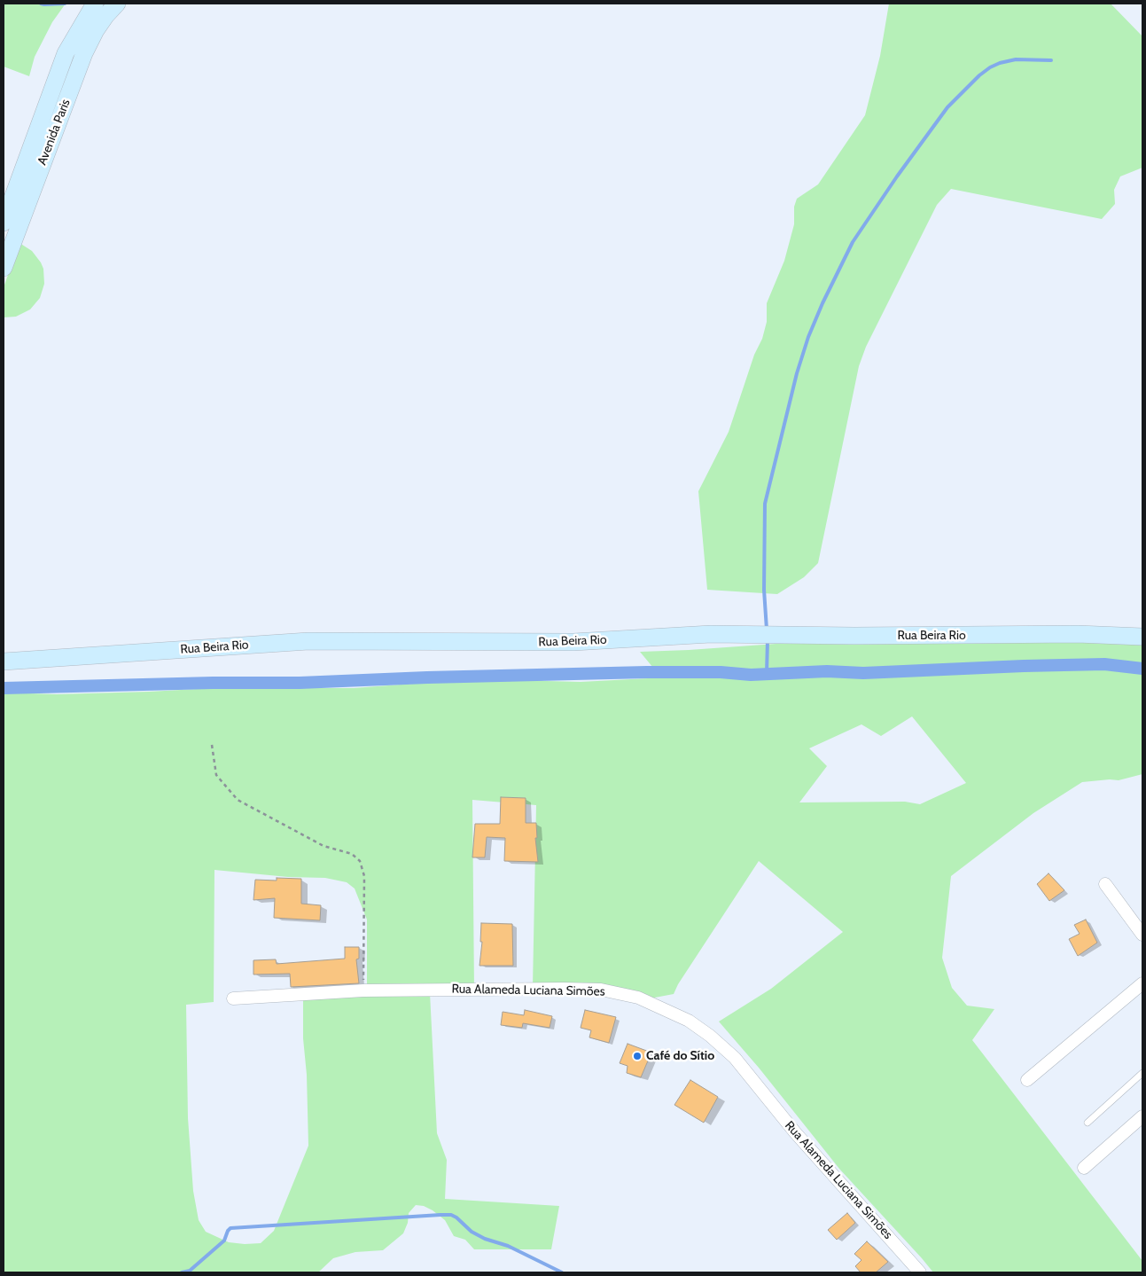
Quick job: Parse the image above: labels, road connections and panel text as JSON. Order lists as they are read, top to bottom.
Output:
{
  "streets": {
    "street": ["Avenida Paris", "Rua Beira Rio", "Rua Alameda Luciana Simões"]
  },
  "places": ["Café do Sítio"]
}
